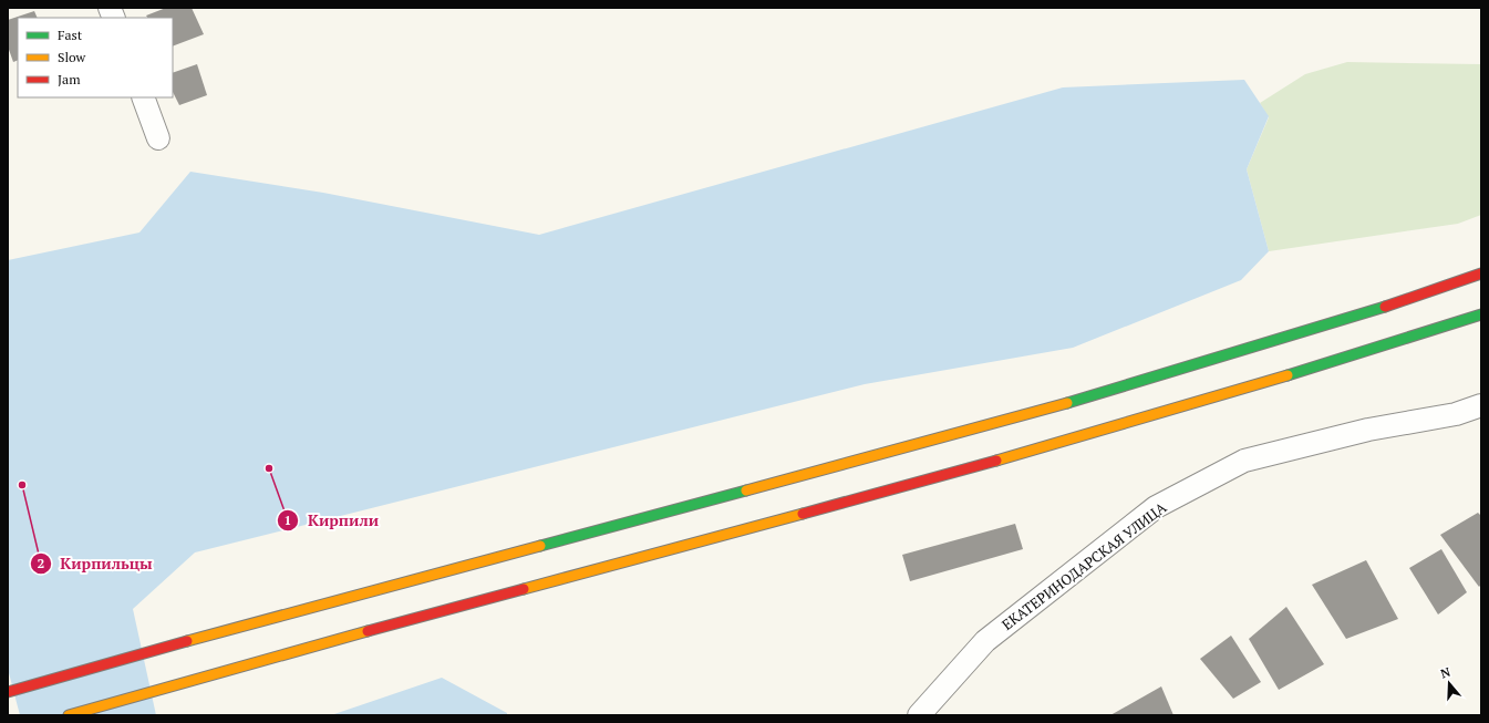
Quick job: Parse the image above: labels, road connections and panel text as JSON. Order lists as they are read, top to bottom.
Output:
{
  "streets": {
    "street": ["ЕКАТЕРИНОДАРСКАЯ УЛИЦА"]
  },
  "places": ["Кирпили", "Кирпильцы"],
  "legend": ["Fast", "Slow", "Jam"],
  "north": "top"
}
